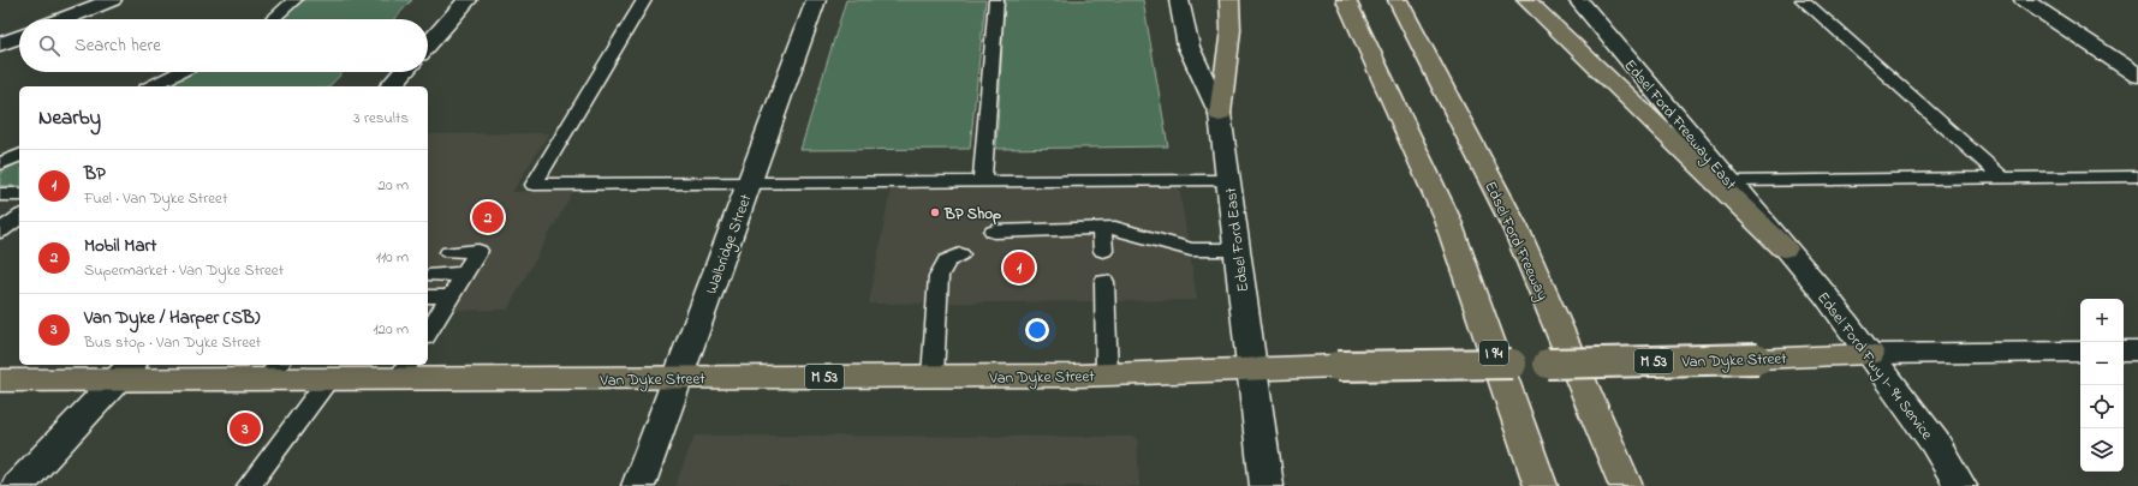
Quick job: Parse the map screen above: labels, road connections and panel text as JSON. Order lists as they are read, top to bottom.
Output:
{
  "streets": {
    "main road": [
      "Edsel Ford Freeway",
      "I 94",
      "Van Dyke Street",
      "M 53"
    ],
    "street": [
      "Edsel Ford Freeway East",
      "Edsel Ford East",
      "Walbridge Street",
      "Edsel Ford Fwy I- 94 Service"
    ]
  },
  "crossings": [
    ["Edsel Ford Freeway East", "Edsel Ford Fwy I- 94 Service"],
    ["Edsel Ford East", "Van Dyke Street"],
    ["Walbridge Street", "Van Dyke Street"],
    ["Van Dyke Street", "Edsel Ford Fwy I- 94 Service"]
  ],
  "places": ["BP Shop"],
  "page": {
    "search": "Search here",
    "heading": ["Nearby", "3 results"],
    "list": [
      {
        "mark": "1",
        "name": "BP",
        "note": "Fuel · Van Dyke Street",
        "value": "20 m"
      },
      {
        "mark": "2",
        "name": "Mobil Mart",
        "note": "Supermarket · Van Dyke Street",
        "value": "110 m"
      },
      {
        "mark": "3",
        "name": "Van Dyke / Harper (SB)",
        "note": "Bus stop · Van Dyke Street",
        "value": "120 m"
      }
    ],
    "pins": ["2", "1", "3"],
    "map_buttons": ["+", "−"]
  }
}
